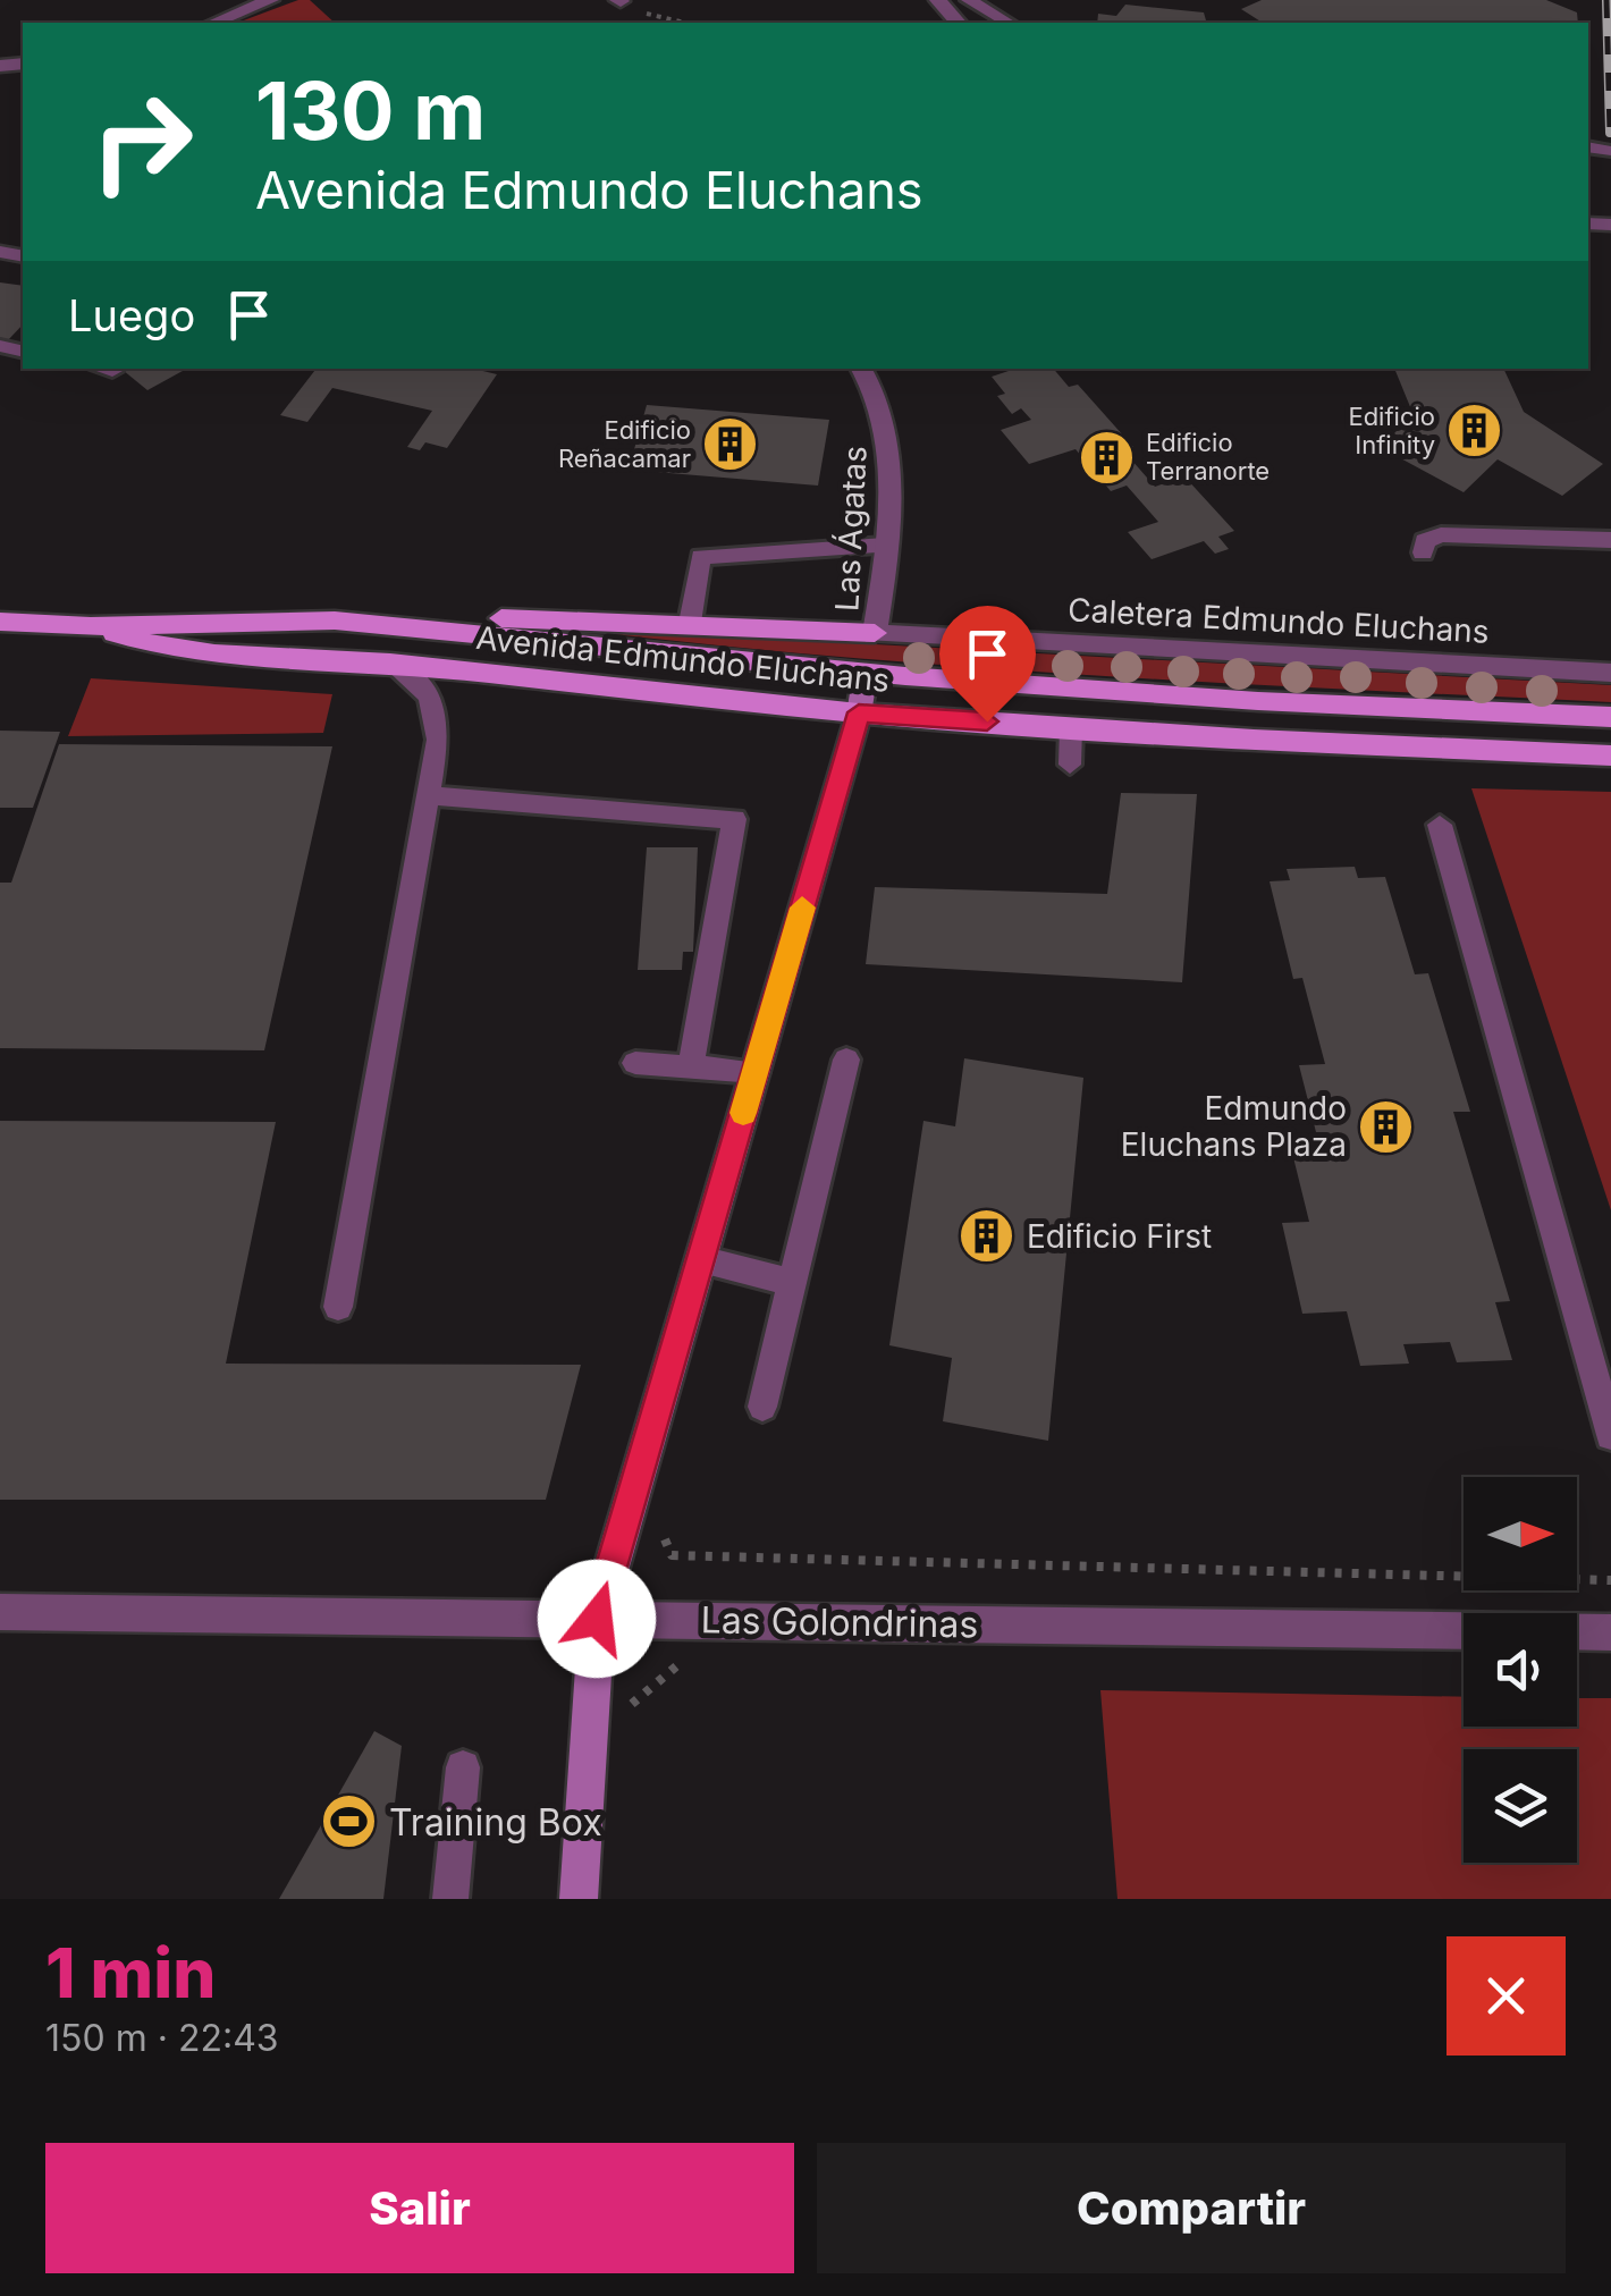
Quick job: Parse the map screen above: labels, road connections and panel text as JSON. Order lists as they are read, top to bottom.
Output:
{
  "streets": {
    "main road": ["Avenida Edmundo Eluchans"],
    "street": ["Las Ágatas", "Caletera Edmundo Eluchans", "Las Golondrinas"]
  },
  "crossings": [
    ["Las Ágatas", "Caletera Edmundo Eluchans"]
  ],
  "places": {
    "building": [
      "Edificio Infinity",
      "Edificio Reñacamar",
      "Edificio Terranorte",
      "Edmundo Eluchans Plaza",
      "Edificio First"
    ],
    "sports": ["Training Box"]
  },
  "north": "right",
  "page": {
    "turn": ["130 m", "Avenida Edmundo Eluchans"],
    "then": "Luego",
    "heading": ["1 min", "150 m · 22:43"],
    "buttons": ["Salir", "Compartir"]
  }
}
